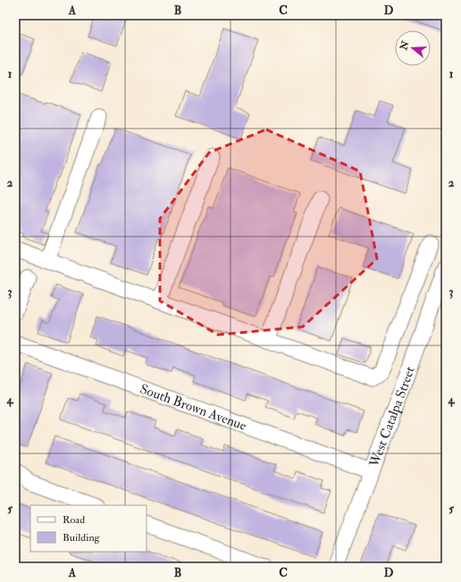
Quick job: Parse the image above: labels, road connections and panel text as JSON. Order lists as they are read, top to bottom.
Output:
{
  "streets": {
    "street": ["South Brown Avenue", "West Catalpa Street"]
  },
  "crossings": [
    ["South Brown Avenue", "West Catalpa Street"]
  ],
  "legend": ["Road", "Building"],
  "north": "left",
  "grid": {
    "columns": [
      "A",
      "B",
      "C",
      "D"
    ],
    "rows": [
      "1",
      "2",
      "3",
      "4",
      "5"
    ]
  }
}
